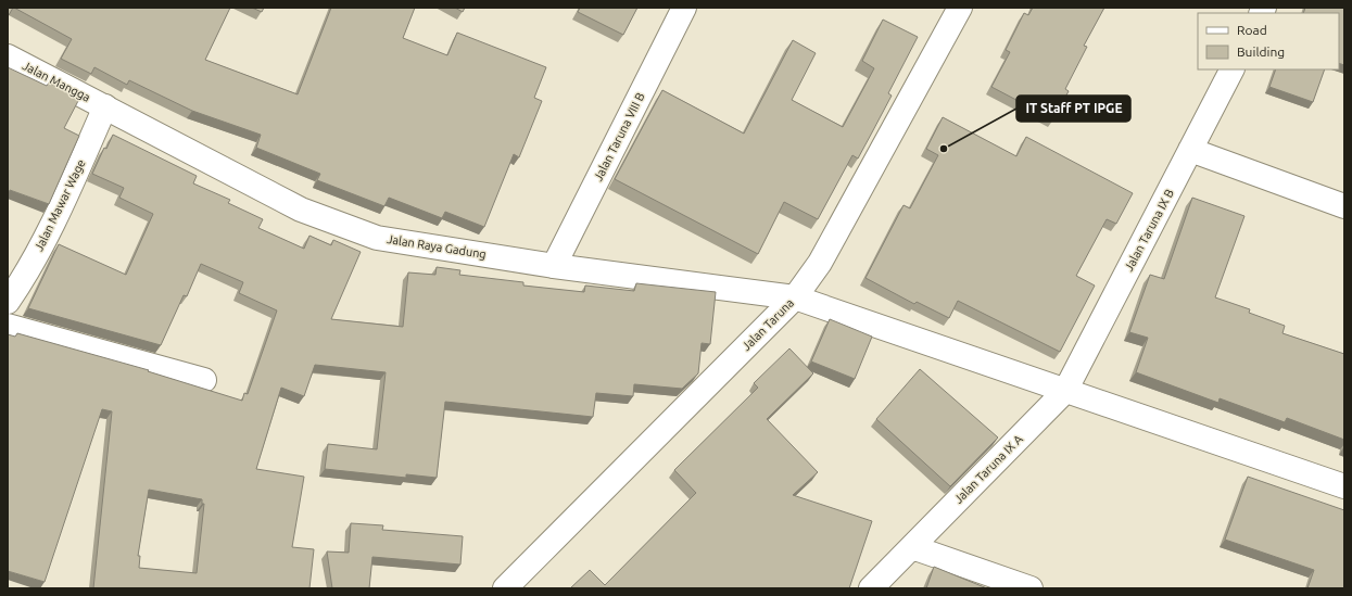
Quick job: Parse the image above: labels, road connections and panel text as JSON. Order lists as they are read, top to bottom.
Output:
{
  "streets": {
    "street": [
      "Jalan Mangga",
      "Jalan Taruna VIII B",
      "Jalan Mawar Wage",
      "Jalan Taruna IX B",
      "Jalan Raya Gadung",
      "Jalan Taruna",
      "Jalan Taruna IX A"
    ]
  },
  "crossings": [
    ["Jalan Mangga", "Jalan Mawar Wage"],
    ["Jalan Mangga", "Jalan Raya Gadung"],
    ["Jalan Taruna VIII B", "Jalan Raya Gadung"],
    ["Jalan Mawar Wage", "Jalan Raya Gadung"],
    ["Jalan Taruna IX B", "Jalan Taruna IX A"],
    ["Jalan Raya Gadung", "Jalan Taruna"]
  ],
  "places": ["IT Staff PT IPGE"],
  "legend": ["Road", "Building"]
}
